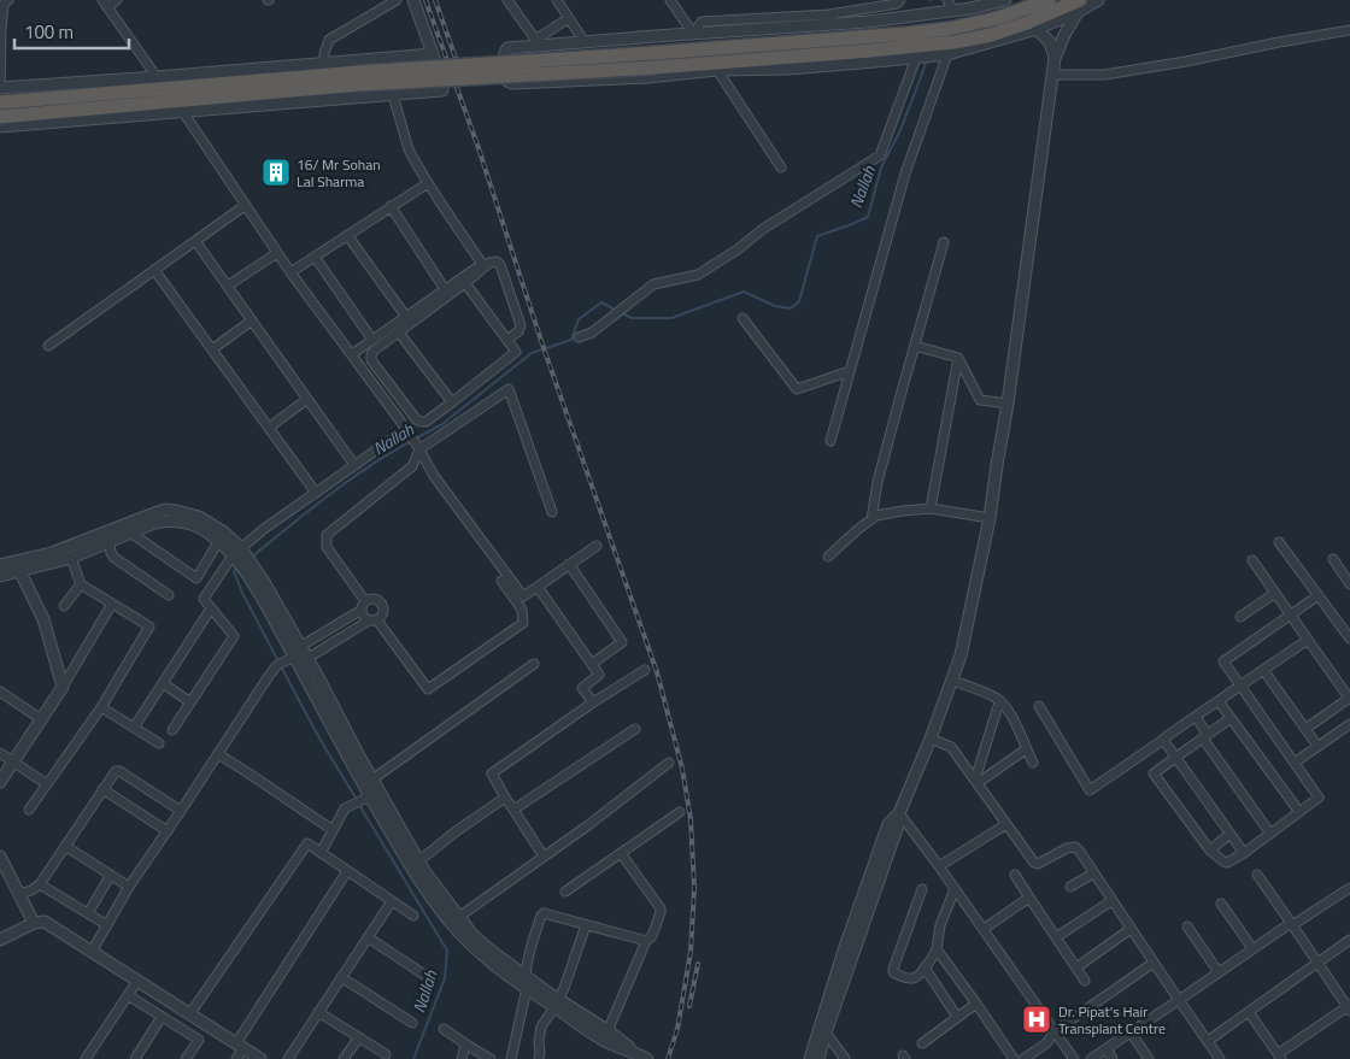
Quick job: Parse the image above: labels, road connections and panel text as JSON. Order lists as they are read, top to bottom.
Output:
{
  "water": ["Nallah"],
  "places": {
    "building": ["16/ Mr Sohan Lal Sharma"],
    "hospital": ["Dr. Pipat's Hair Transplant Centre"]
  },
  "scale_bar": "100 m"
}
